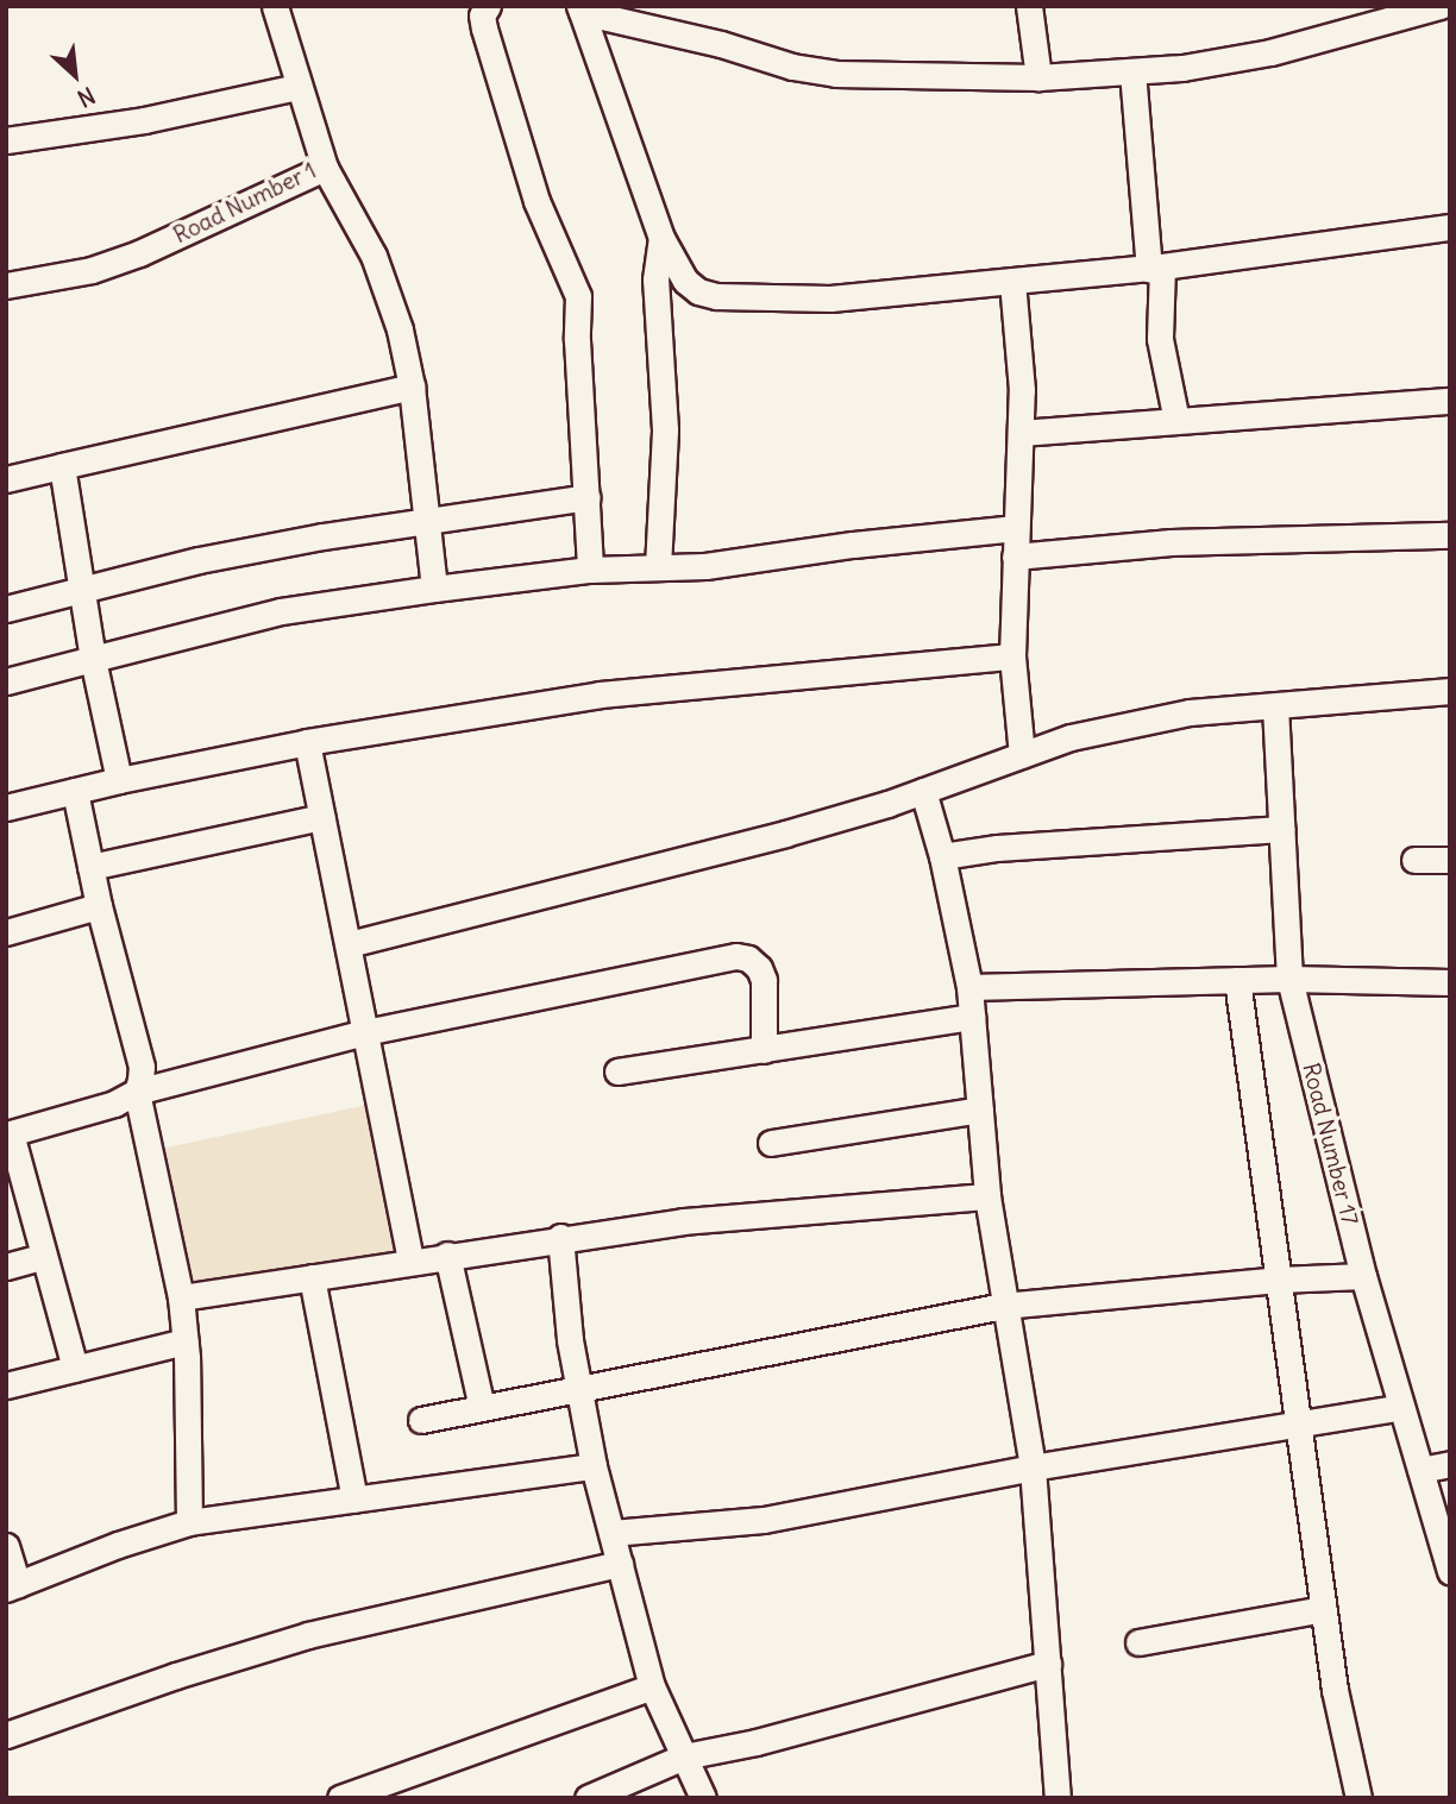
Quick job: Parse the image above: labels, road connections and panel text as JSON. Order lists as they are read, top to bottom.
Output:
{
  "streets": {
    "street": ["Road Number 1", "Road Number 17"]
  },
  "north": "bottom right"
}
